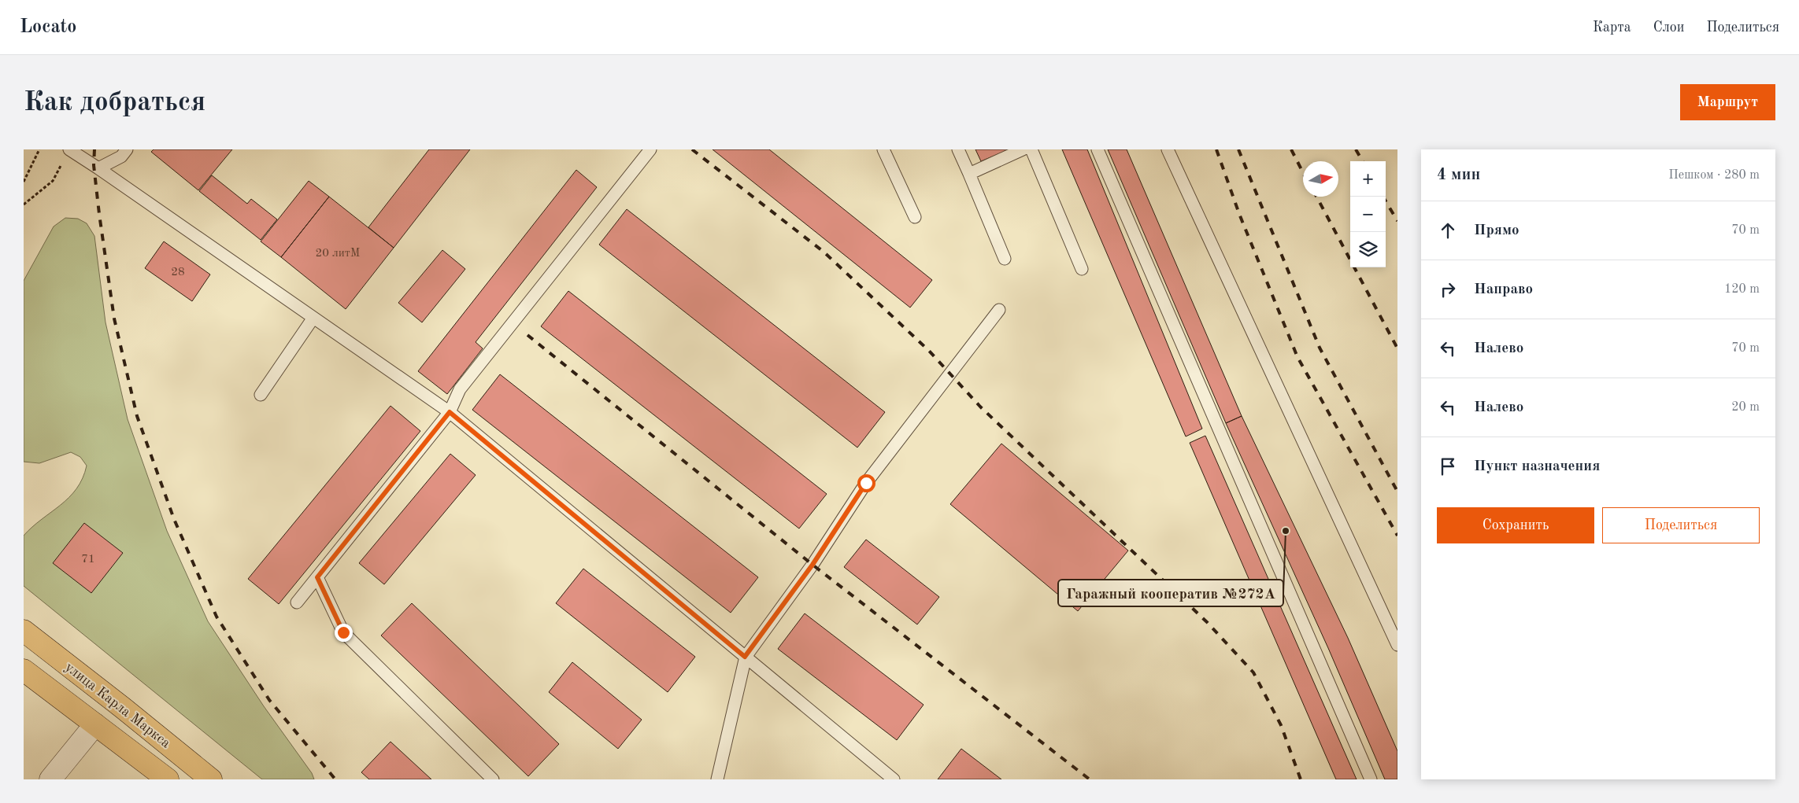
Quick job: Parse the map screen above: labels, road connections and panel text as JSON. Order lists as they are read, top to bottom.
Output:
{
  "streets": {
    "main road": ["улица Карла Маркса"]
  },
  "places": ["Гаражный кооператив №272А"],
  "house_numbers": ["20 литМ", "28", "71"],
  "north": "right",
  "page": {
    "header": "Locato",
    "nav": ["Карта", "Слои", "Поделиться"],
    "buttons": [
      "Маршрут",
      ["Сохранить", "Поделиться"]
    ],
    "title": "Как добраться",
    "heading": ["4 мин", "Пешком · 280 m"],
    "map_buttons": ["+", "−"],
    "list": [
      ["Прямо", "70 m"],
      ["Направо", "120 m"],
      ["Налево", "70 m"],
      ["Налево", "20 m"],
      "Пункт назначения"
    ]
  }
}
